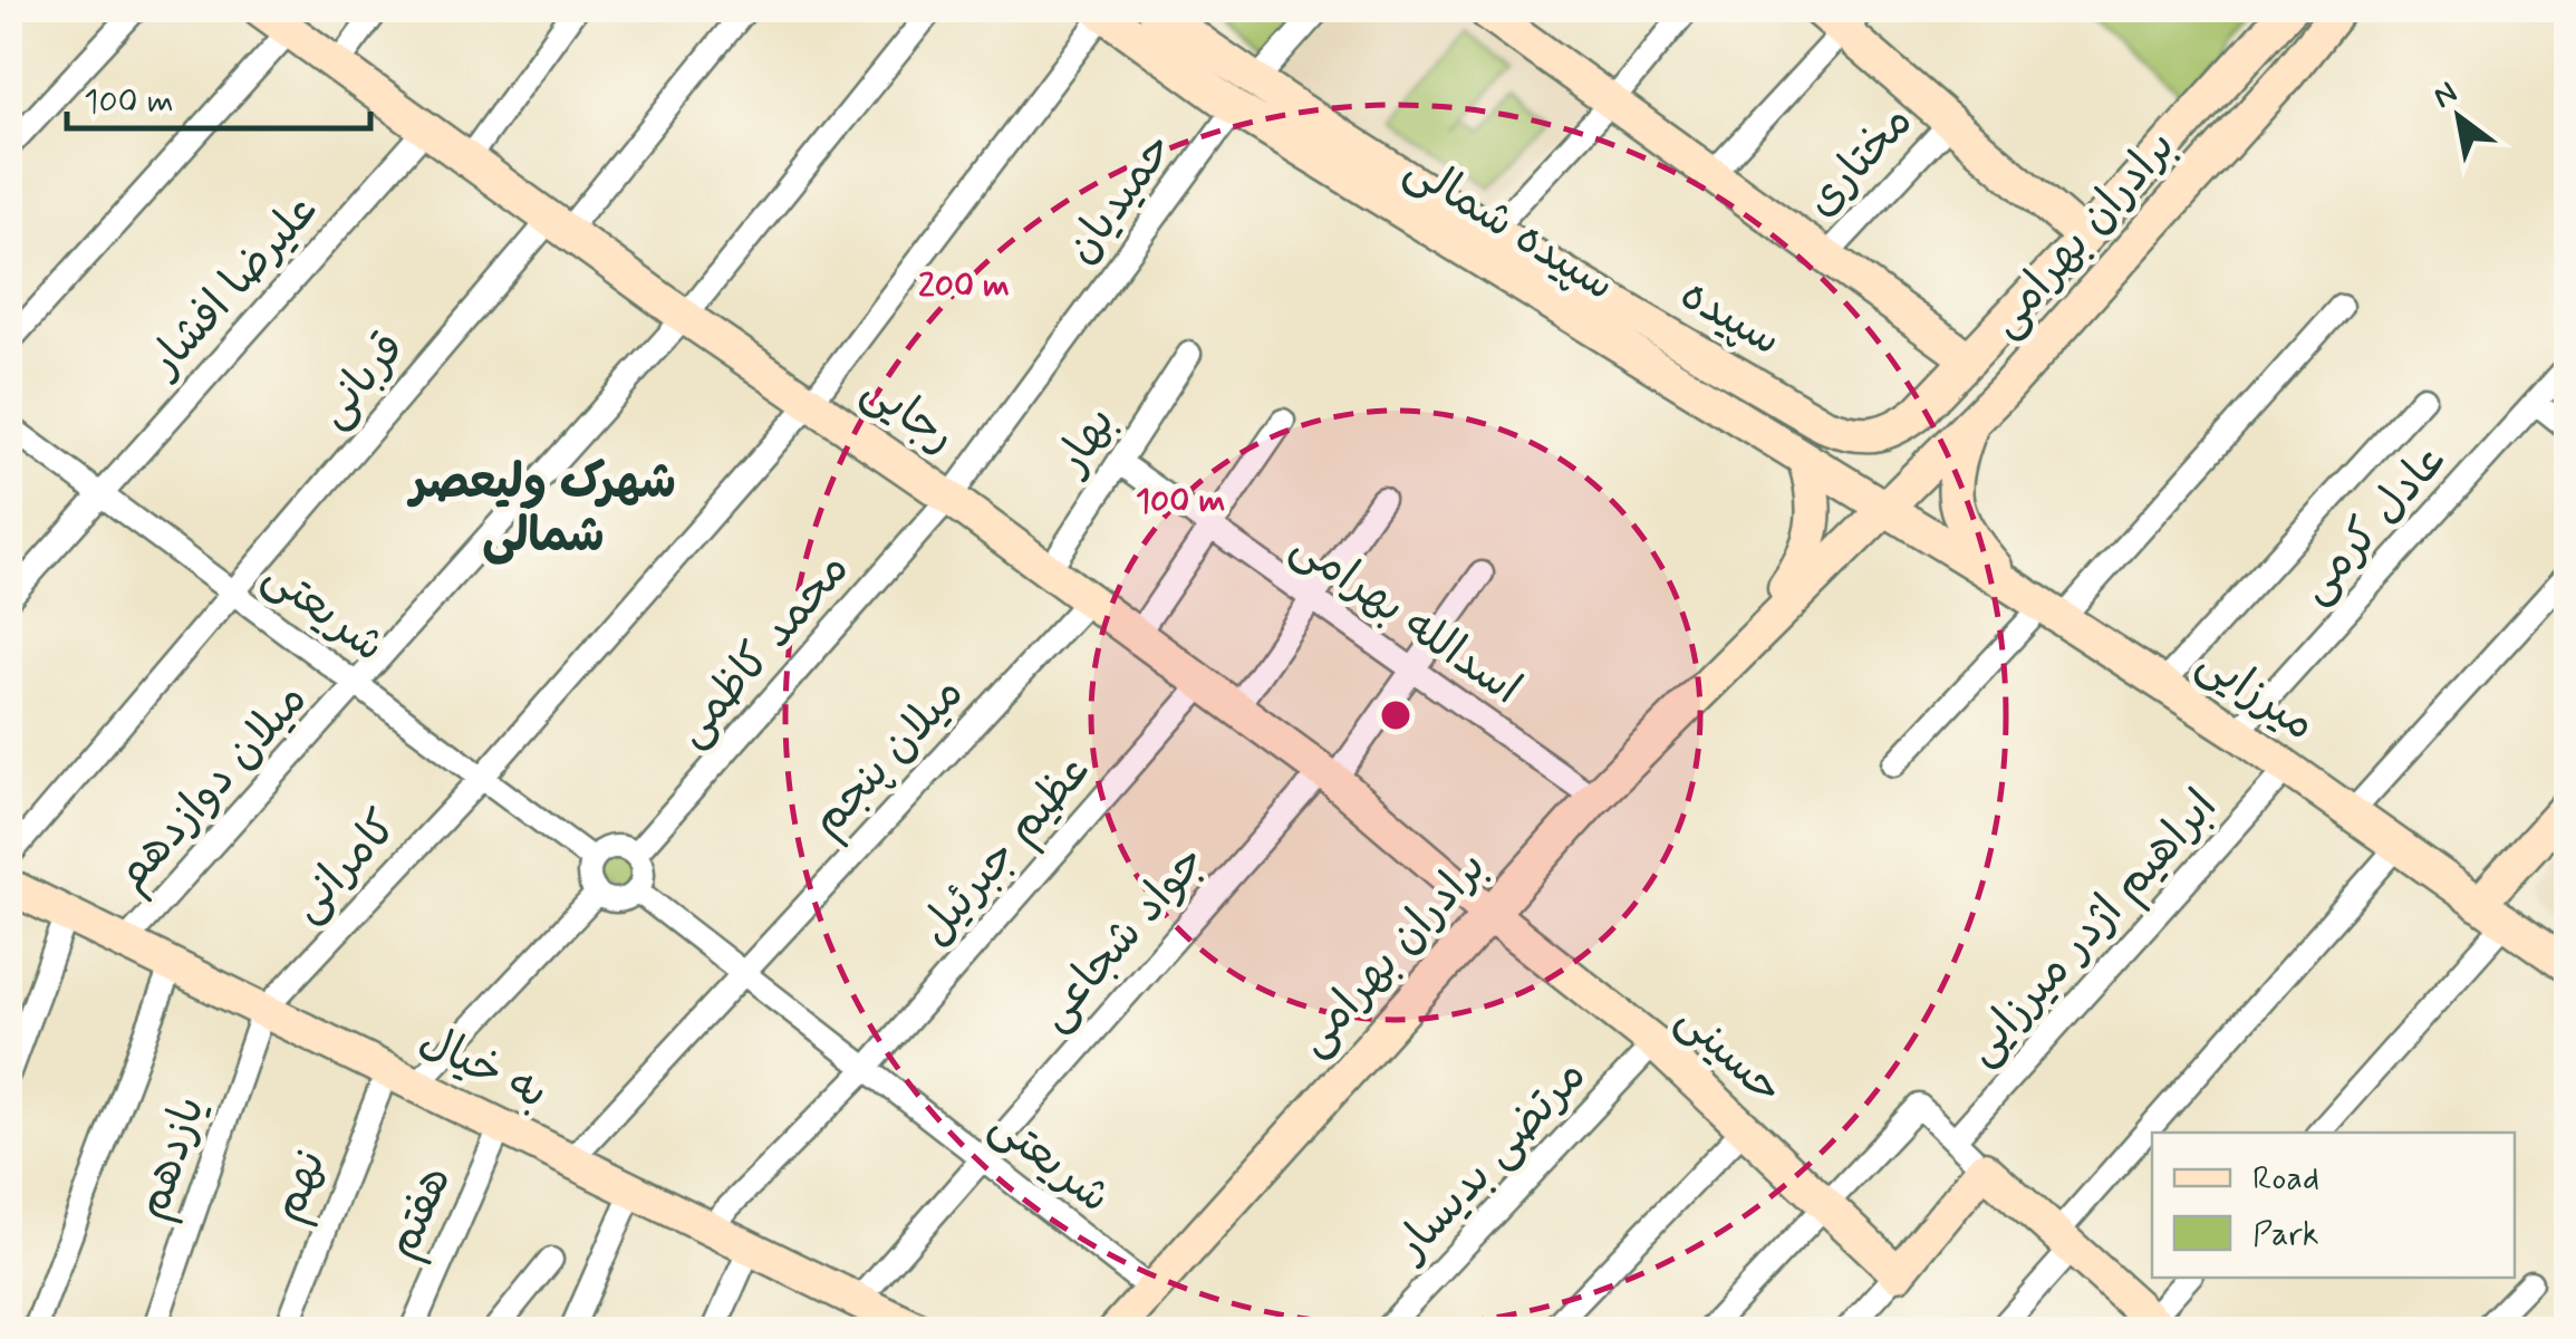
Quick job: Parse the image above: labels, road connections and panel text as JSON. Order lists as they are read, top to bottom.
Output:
{
  "streets": {
    "main road": [
      "سپیده شمالی",
      "برادران بهرامی",
      "سپیده",
      "رجایی",
      "میرزایی",
      "حسینی",
      "به خیال"
    ],
    "street": [
      "مختاری",
      "حمیدیان",
      "علیرضا افشار",
      "قربانی",
      "بهار",
      "عادل کرمی",
      "شریعتی",
      "اسدالله بهرامی",
      "محمد کاظمی",
      "میلان پنجم",
      "میلان دوازدهم",
      "عظیم جبرئیل",
      "کامرانی",
      "ابراهیم اژدر میرزایی",
      "جواد شجاعی",
      "یازدهم",
      "مرتضی بدیسار",
      "نهم",
      "هفتم"
    ]
  },
  "crossings": [
    ["حمیدیان", "سپیده"],
    ["حمیدیان", "رجایی"],
    ["حمیدیان", "محمد کاظمی"],
    ["سپیده شمالی", "برادران بهرامی"],
    ["سپیده شمالی", "سپیده"],
    ["سپیده شمالی", "میرزایی"],
    ["برادران بهرامی", "سپیده"],
    ["برادران بهرامی", "رجایی"],
    ["برادران بهرامی", "شریعتی"],
    ["برادران بهرامی", "اسدالله بهرامی"],
    ["برادران بهرامی", "میرزایی"],
    ["برادران بهرامی", "حسینی"],
    ["علیرضا افشار", "رجایی"],
    ["علیرضا افشار", "شریعتی"],
    ["قربانی", "رجایی"],
    ["قربانی", "شریعتی"],
    ["قربانی", "به خیال"],
    ["رجایی", "بهار"],
    ["رجایی", "محمد کاظمی"],
    ["رجایی", "میلان پنجم"],
    ["رجایی", "میلان دوازدهم"],
    ["رجایی", "عظیم جبرئیل"],
    ["رجایی", "کامرانی"],
    ["رجایی", "جواد شجاعی"],
    ["رجایی", "حسینی"],
    ["بهار", "اسدالله بهرامی"],
    ["عادل کرمی", "میرزایی"],
    ["شریعتی", "محمد کاظمی"],
    ["شریعتی", "میلان پنجم"],
    ["شریعتی", "میلان دوازدهم"],
    ["شریعتی", "عظیم جبرئیل"],
    ["شریعتی", "کامرانی"],
    ["شریعتی", "جواد شجاعی"],
    ["اسدالله بهرامی", "جواد شجاعی"],
    ["میرزایی", "ابراهیم اژدر میرزایی"],
    ["میلان پنجم", "به خیال"],
    ["میلان دوازدهم", "به خیال"],
    ["عظیم جبرئیل", "به خیال"],
    ["کامرانی", "به خیال"],
    ["کامرانی", "یازدهم"],
    ["جواد شجاعی", "به خیال"],
    ["حسینی", "مرتضی بدیسار"],
    ["به خیال", "یازدهم"],
    ["به خیال", "نهم"],
    ["به خیال", "هفتم"]
  ],
  "districts": ["شهرک ولیعصر شمالی"],
  "legend": ["Road", "Park"],
  "scale_bar": "100 m",
  "north": "top left",
  "rings": ["200 m", "100 m"]
}
